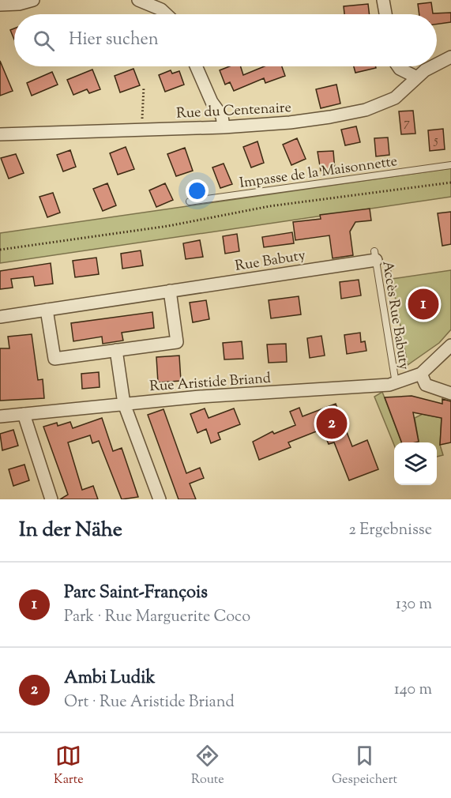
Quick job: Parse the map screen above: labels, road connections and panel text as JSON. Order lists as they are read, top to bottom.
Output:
{
  "streets": {
    "street": ["Rue du Centenaire", "Rue Babuty", "Rue Aristide Briand"],
    "lane": ["Impasse de la Maisonnette", "Accès Rue Babuty"]
  },
  "crossings": [
    ["Rue Babuty", "Accès Rue Babuty"],
    ["Accès Rue Babuty", "Rue Aristide Briand"]
  ],
  "house_numbers": ["7", "5"],
  "page": {
    "search": "Hier suchen",
    "pins": ["1", "2"],
    "heading": ["In der Nähe", "2 Ergebnisse"],
    "list": [
      {
        "mark": "1",
        "name": "Parc Saint-François",
        "note": "Park · Rue Marguerite Coco",
        "value": "130 m"
      },
      {
        "mark": "2",
        "name": "Ambi Ludik",
        "note": "Ort · Rue Aristide Briand",
        "value": "140 m"
      }
    ],
    "nav": ["Karte", "Route", "Gespeichert"]
  }
}
